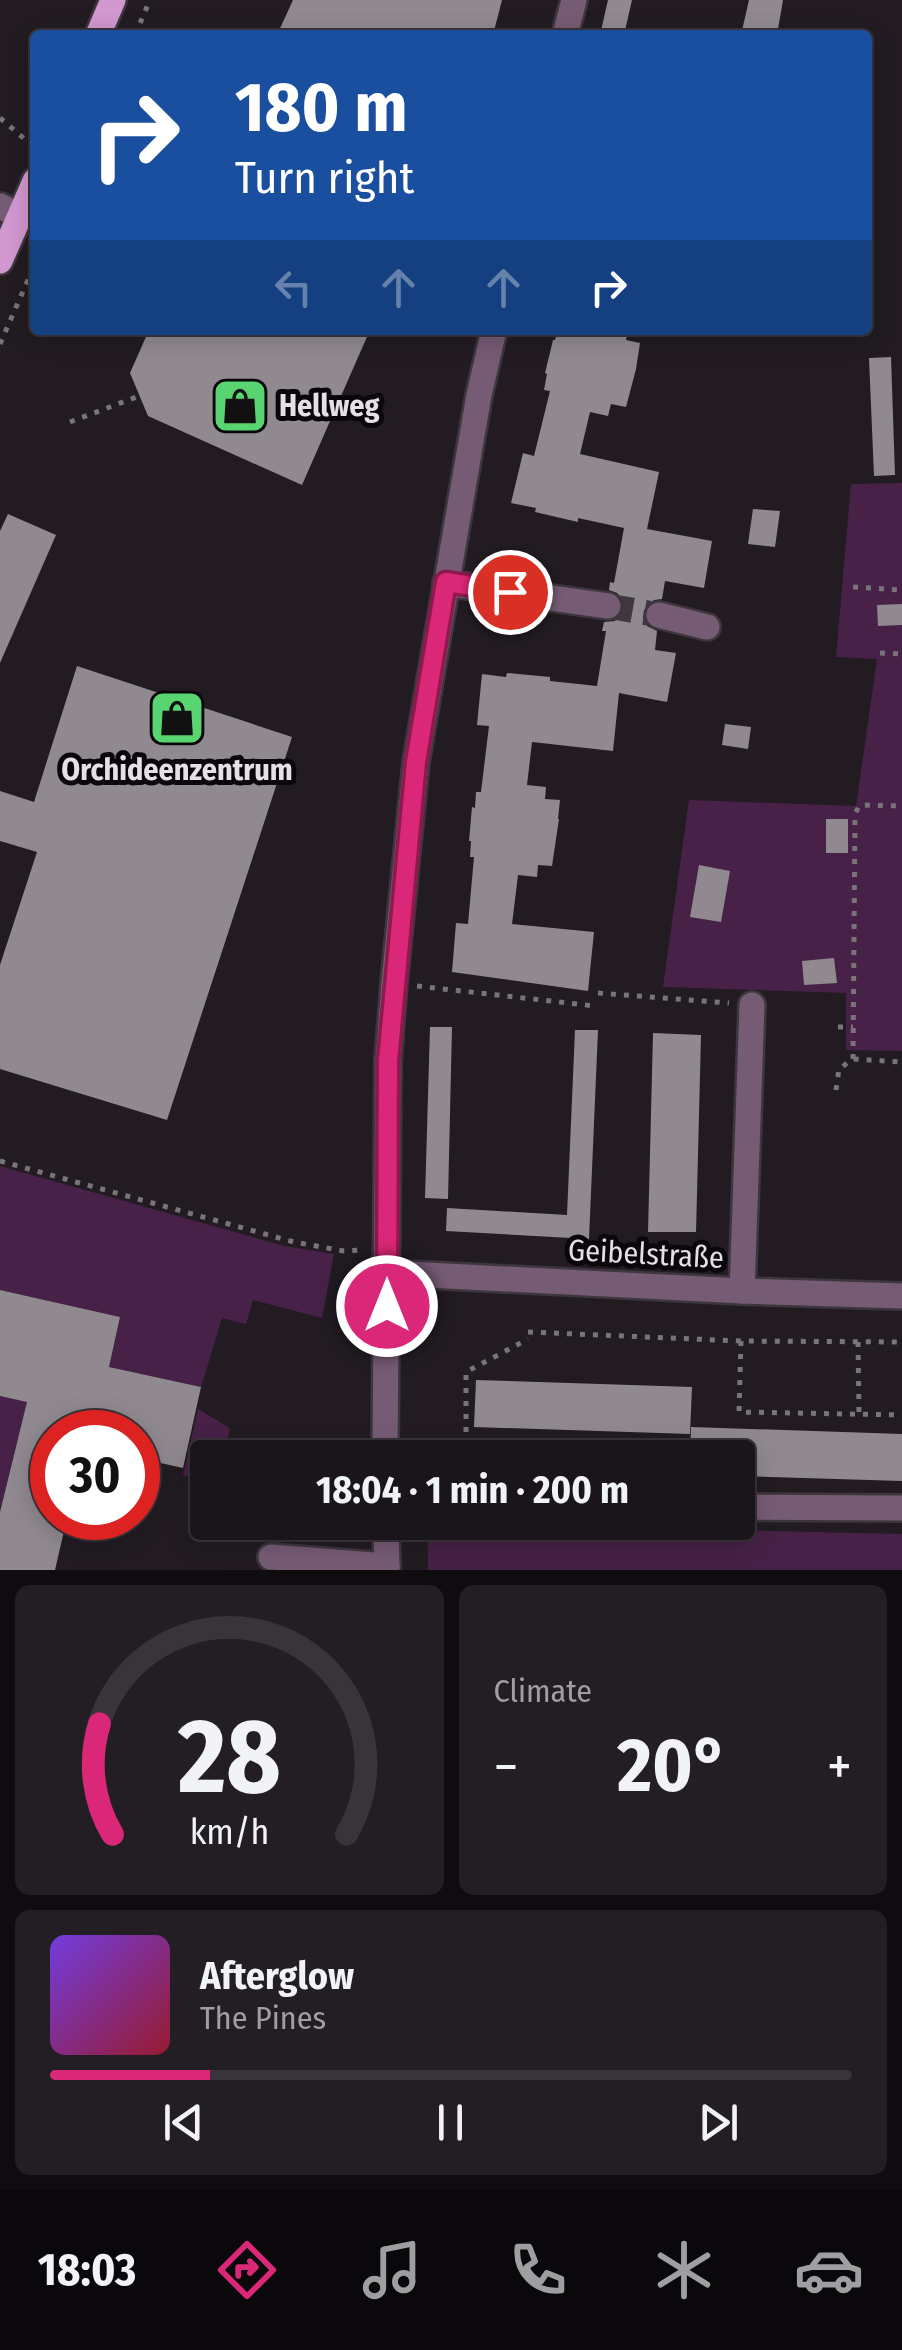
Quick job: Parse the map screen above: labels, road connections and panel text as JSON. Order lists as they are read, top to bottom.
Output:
{
  "streets": {
    "street": ["Geibelstraße"]
  },
  "places": {
    "shop": ["Hellweg", "Orchideenzentrum"]
  },
  "page": {
    "turn": ["180 m", "Turn right"],
    "limit": "30",
    "trip": "18:04 · 1 min · 200 m",
    "tile": "Climate",
    "heat": ["−", "20°", "+"],
    "song": ["Afterglow", "The Pines"],
    "tabs": "18:03",
    "gauge": ["28", "km/h"]
  }
}
